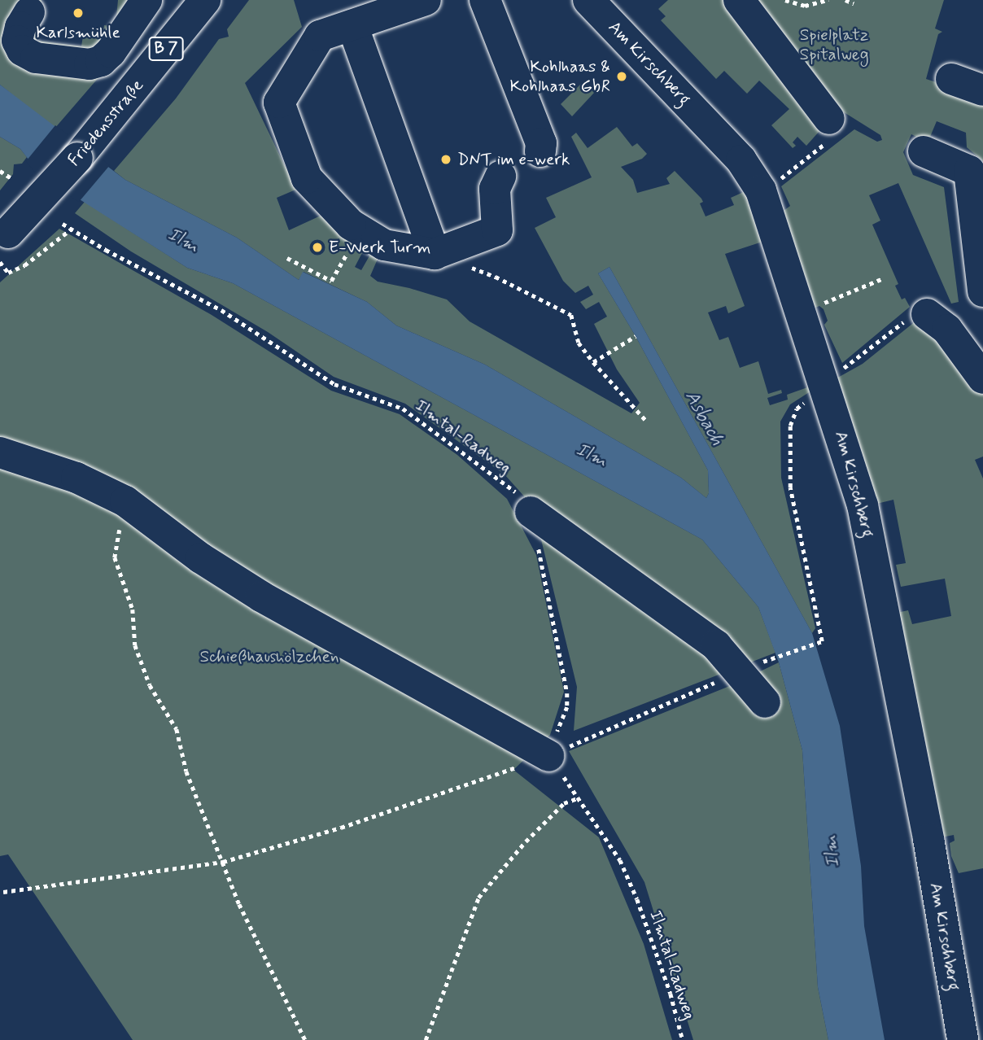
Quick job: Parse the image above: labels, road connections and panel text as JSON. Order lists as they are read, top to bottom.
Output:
{
  "streets": {
    "street": ["B 7", "Am Kirschberg", "Friedensstraße"],
    "path": ["Ilmtal-Radweg"]
  },
  "water": ["Ilm", "Asbach"],
  "parks": ["Spielplatz Spitalweg", "Schießhaushölzchen"],
  "places": [
    "Karlsmühle",
    "Kohlhaas & Kohlhaas GbR",
    "DNT im e-werk",
    "E-Werk Turm"
  ]
}
